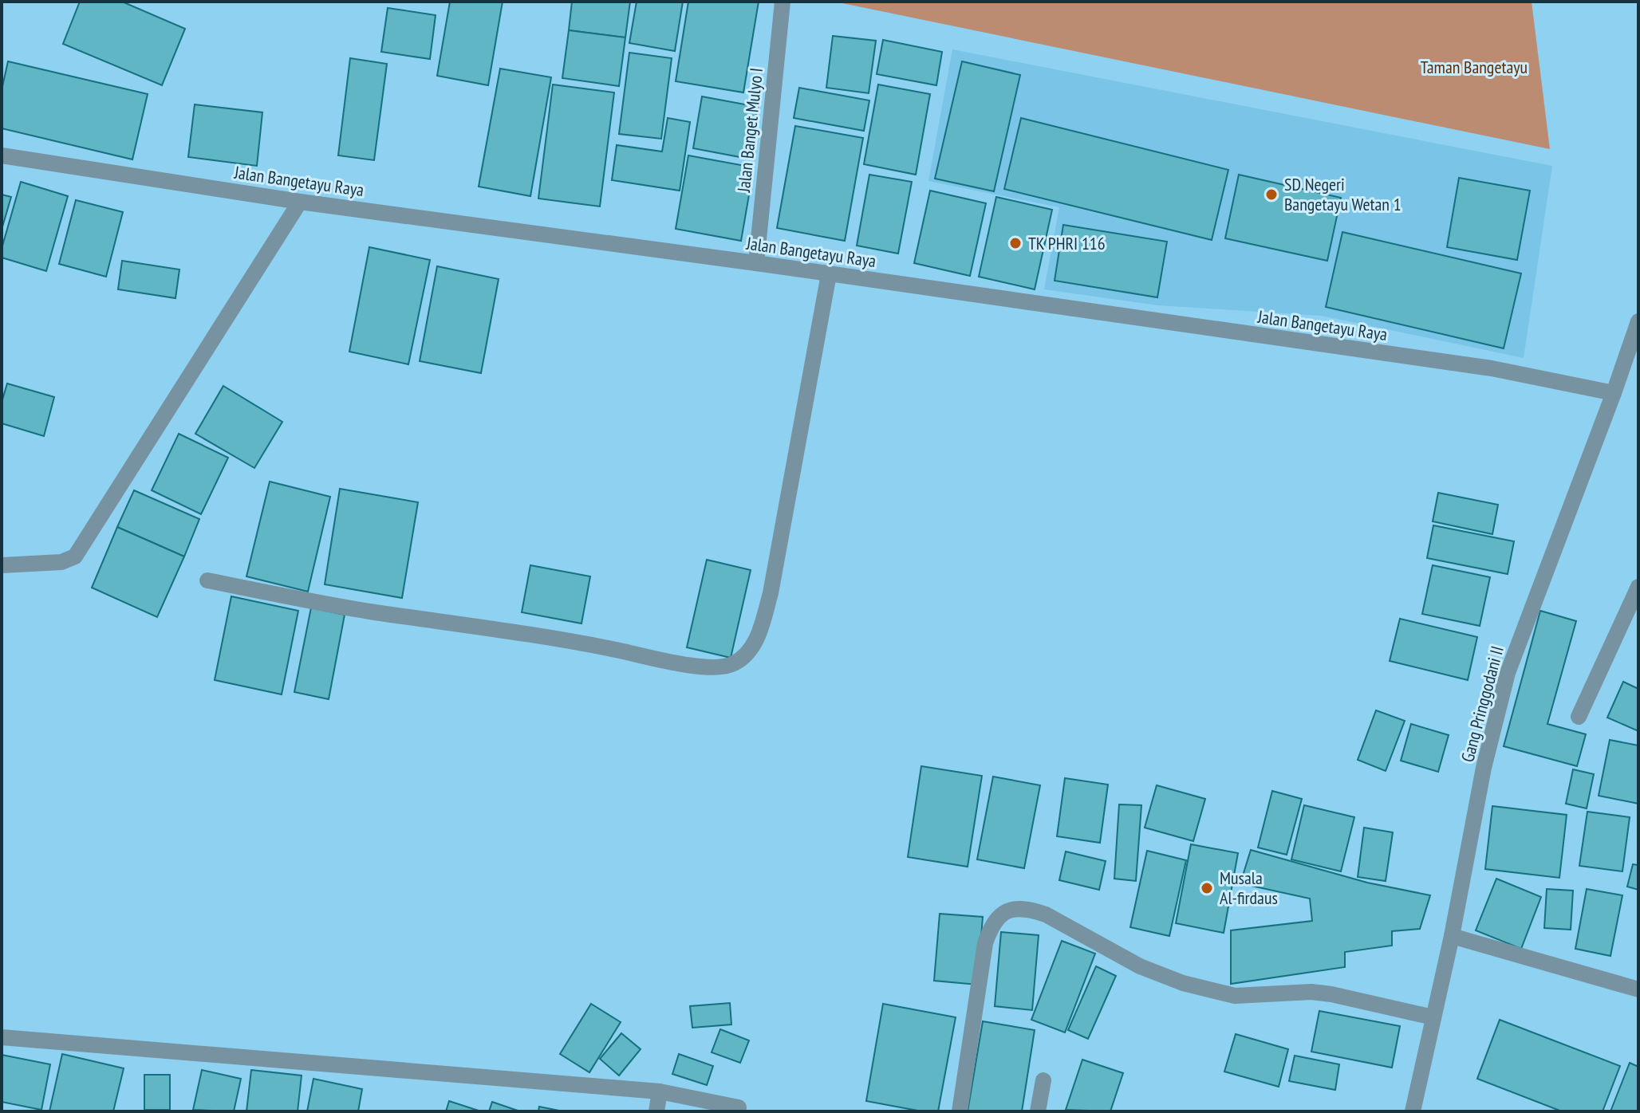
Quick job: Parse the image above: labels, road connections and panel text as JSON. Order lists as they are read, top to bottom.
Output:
{
  "streets": {
    "street": ["Jalan Banget Mulyo I", "Jalan Bangetayu Raya", "Gang Pringgodani II"]
  },
  "crossings": [
    ["Jalan Banget Mulyo I", "Jalan Bangetayu Raya"],
    ["Jalan Bangetayu Raya", "Gang Pringgodani II"]
  ],
  "parks": ["Taman Bangetayu"],
  "places": ["SD Negeri Bangetayu Wetan 1", "TK PHRI 116", "Musala Al-firdaus"]
}
